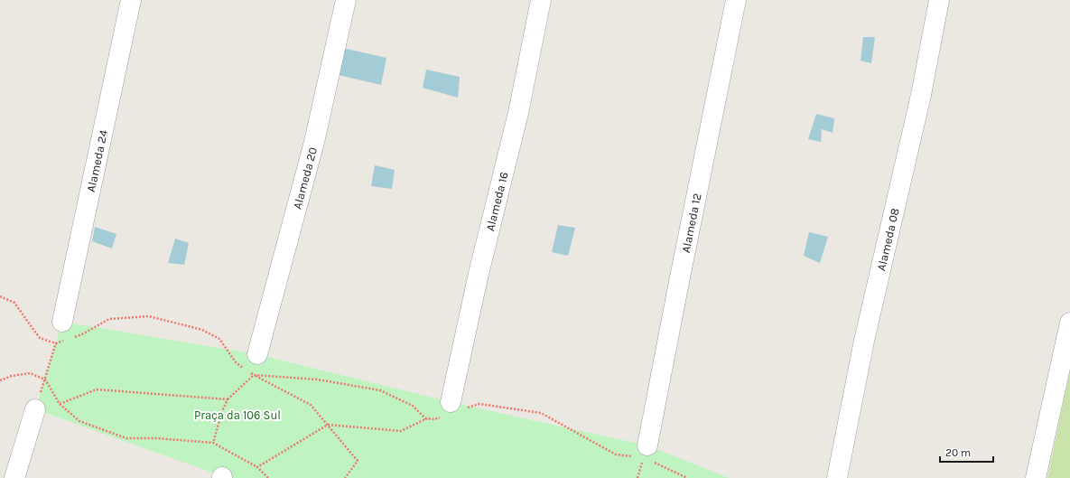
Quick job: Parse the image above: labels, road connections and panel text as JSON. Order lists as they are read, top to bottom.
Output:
{
  "streets": {
    "street": [
      "Alameda 24",
      "Alameda 20",
      "Alameda 16",
      "Alameda 12",
      "Alameda 08"
    ]
  },
  "parks": ["Praça da 106 Sul"],
  "scale_bar": "20 m"
}
